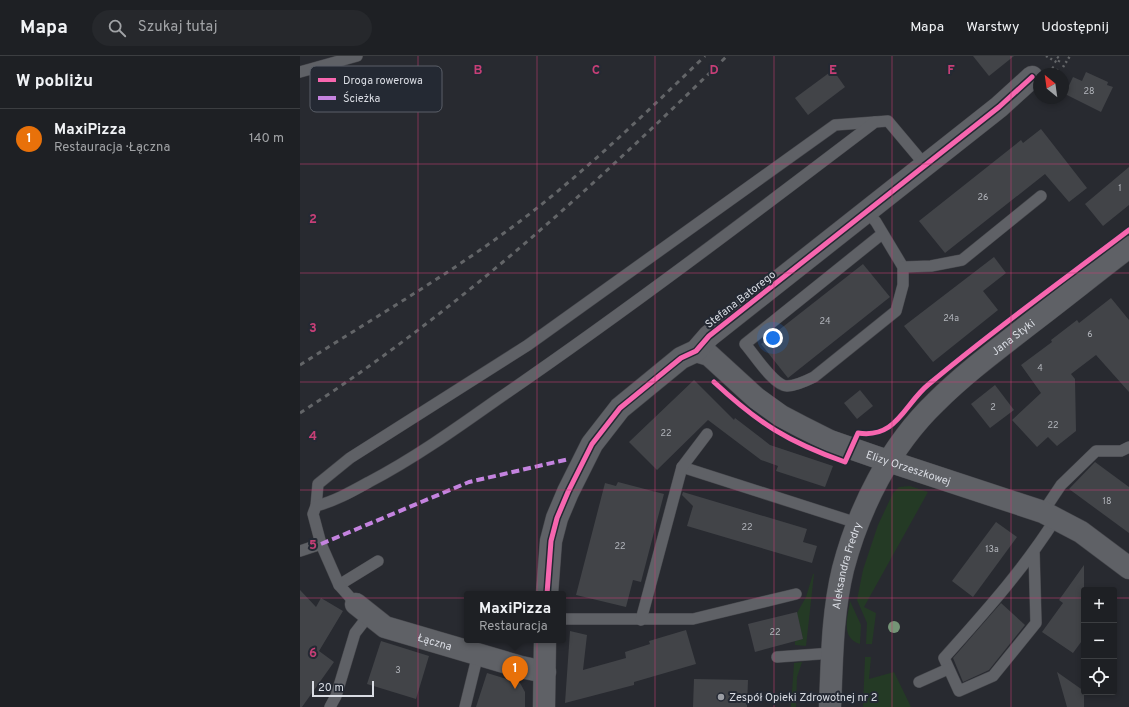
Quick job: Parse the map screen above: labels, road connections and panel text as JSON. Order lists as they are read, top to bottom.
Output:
{
  "streets": {
    "street": [
      "Stefana Batorego",
      "Jana Styki",
      "Elizy Orzeszkowej",
      "Aleksandra Fredry",
      "Łączna"
    ]
  },
  "crossings": [
    ["Stefana Batorego", "Elizy Orzeszkowej"],
    ["Jana Styki", "Aleksandra Fredry"],
    ["Elizy Orzeszkowej", "Aleksandra Fredry"]
  ],
  "places": ["Zespół Opieki Zdrowotnej nr 2"],
  "house_numbers": [
    "28",
    "1",
    "26",
    "24a",
    "24",
    "6",
    "4",
    "2",
    "22",
    "22",
    "18",
    "22",
    "22",
    "13a",
    "22",
    "3"
  ],
  "legend": ["Droga rowerowa", "Ścieżka"],
  "scale_bar": "20 m",
  "north": "top left",
  "page": {
    "header": "Mapa",
    "search": "Szukaj tutaj",
    "nav": ["Mapa", "Warstwy", "Udostępnij"],
    "heading": "W pobliżu",
    "list": [
      {
        "mark": "1",
        "name": "MaxiPizza",
        "note": "Restauracja · Łączna",
        "value": "140 m"
      }
    ],
    "map_buttons": ["+", "−"],
    "popup": ["MaxiPizza", "Restauracja"],
    "pins": "1",
    "scale": "20 m"
  },
  "grid": {
    "columns": [
      "B",
      "C",
      "D",
      "E",
      "F"
    ],
    "rows": [
      "2",
      "3",
      "4",
      "5",
      "6"
    ]
  }
}
